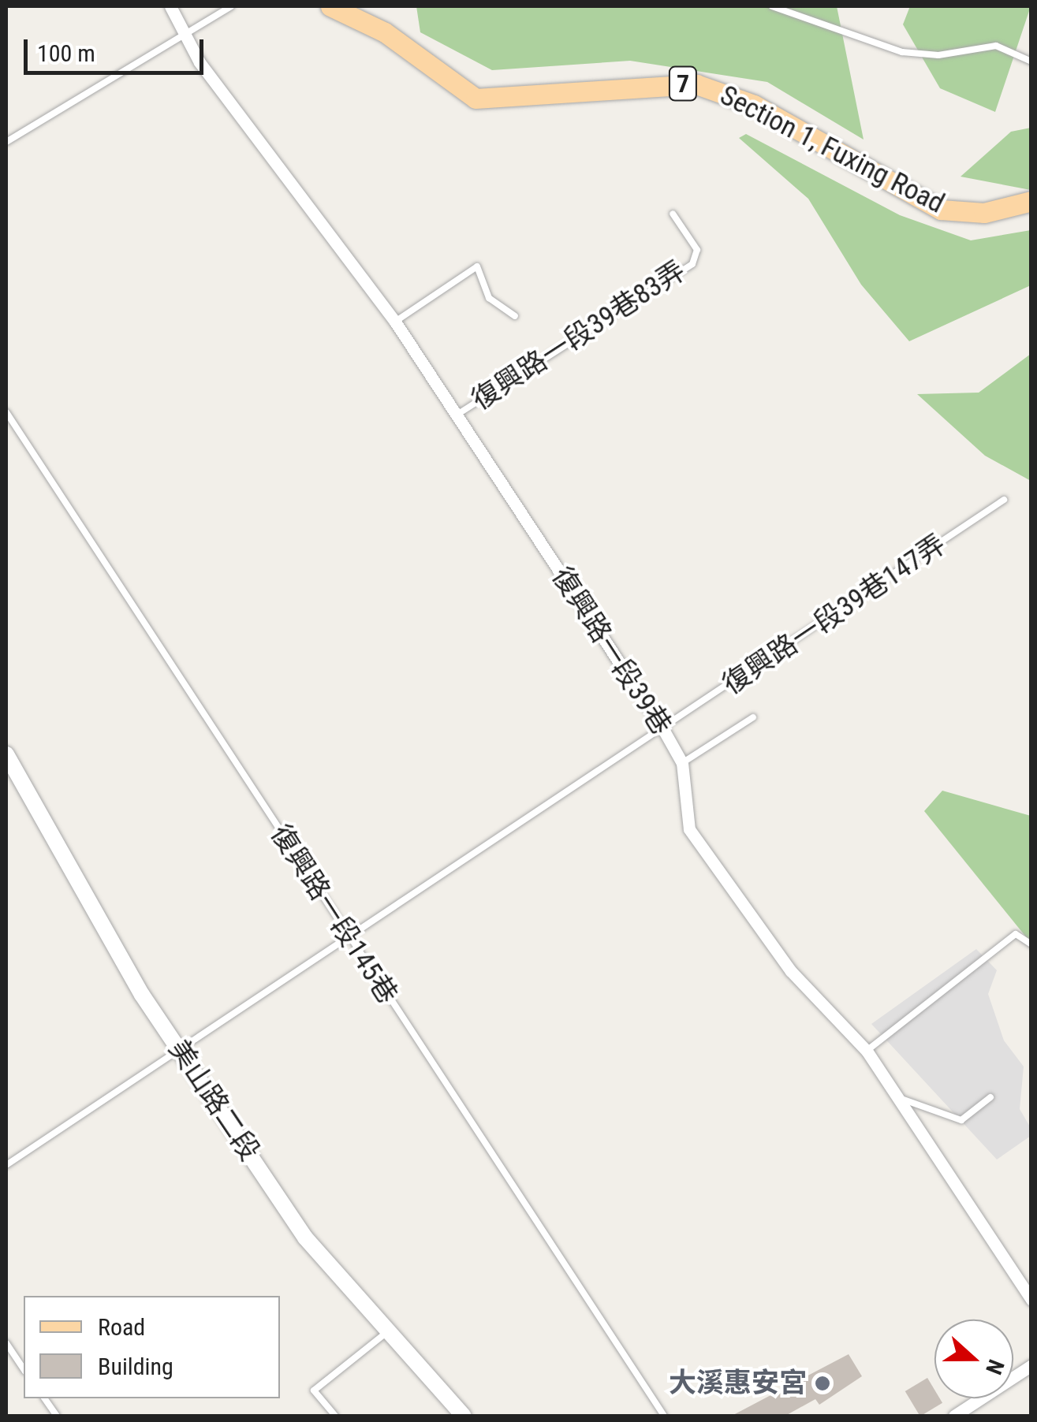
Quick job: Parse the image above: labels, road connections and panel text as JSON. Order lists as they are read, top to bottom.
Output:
{
  "streets": {
    "main road": ["7", "Section 1, Fuxing Road"],
    "street": ["復興路一段39巷", "美山路二段"],
    "lane": ["復興路一段39巷83弄", "復興路一段39巷147弄", "復興路一段145巷"]
  },
  "crossings": [
    ["復興路一段39巷83弄", "復興路一段39巷"],
    ["復興路一段39巷147弄", "復興路一段39巷"],
    ["復興路一段39巷147弄", "復興路一段145巷"],
    ["復興路一段39巷147弄", "美山路二段"]
  ],
  "places": ["大溪惠安宮"],
  "legend": ["Road", "Building"],
  "scale_bar": "100 m",
  "north": "right"
}
